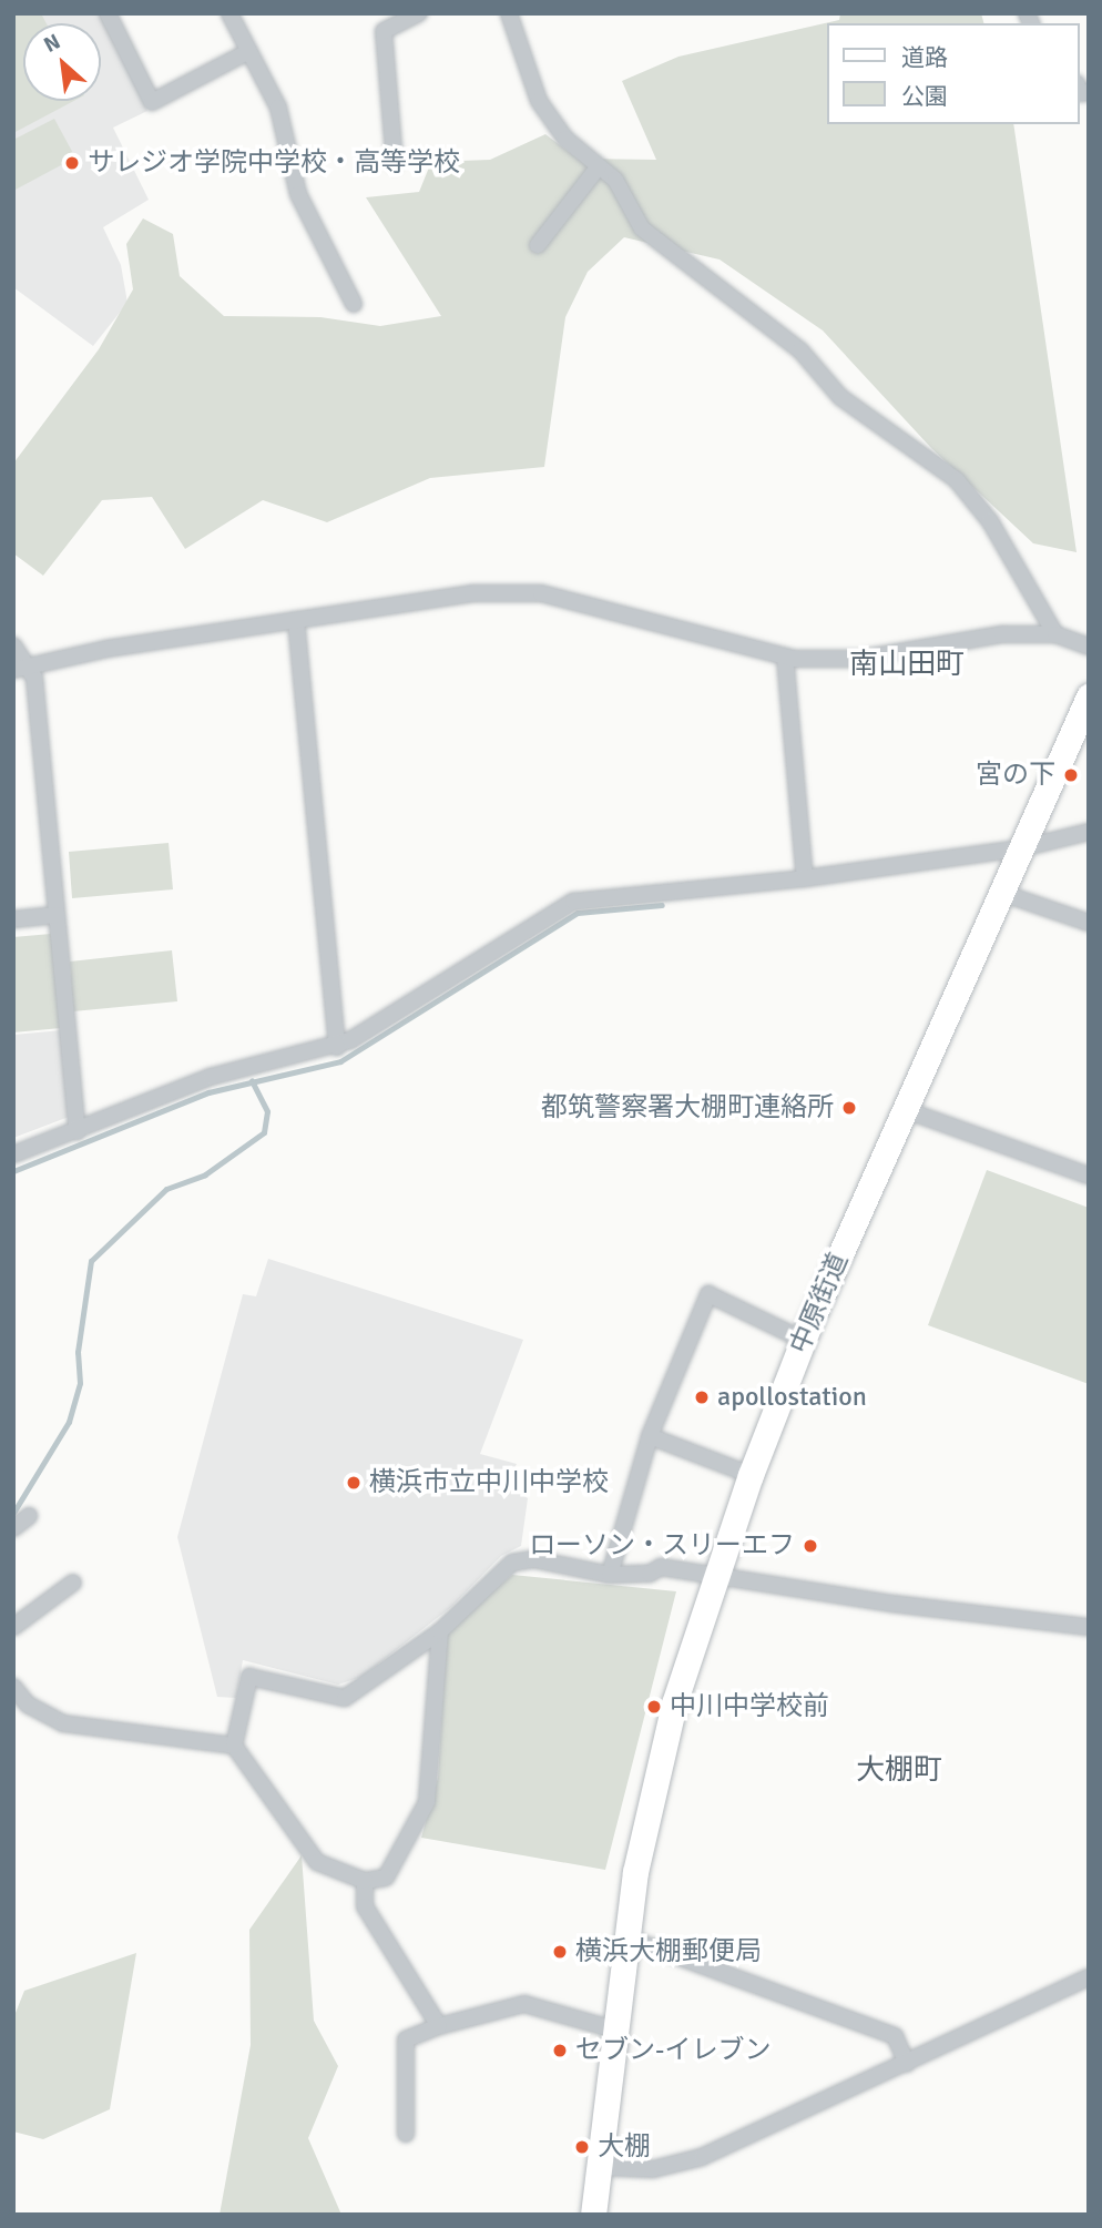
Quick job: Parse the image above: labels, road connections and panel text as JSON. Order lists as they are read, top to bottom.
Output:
{
  "streets": {
    "main road": ["中原街道"]
  },
  "districts": ["南山田町", "大棚町"],
  "places": [
    "サレジオ学院中学校・高等学校",
    "宮の下",
    "都筑警察署大棚町連絡所",
    "apollostation",
    "横浜市立中川中学校",
    "ローソン・スリーエフ",
    "中川中学校前",
    "横浜大棚郵便局",
    "セブン-イレブン",
    "大棚"
  ],
  "legend": ["道路", "公園"],
  "north": "top left"
}
